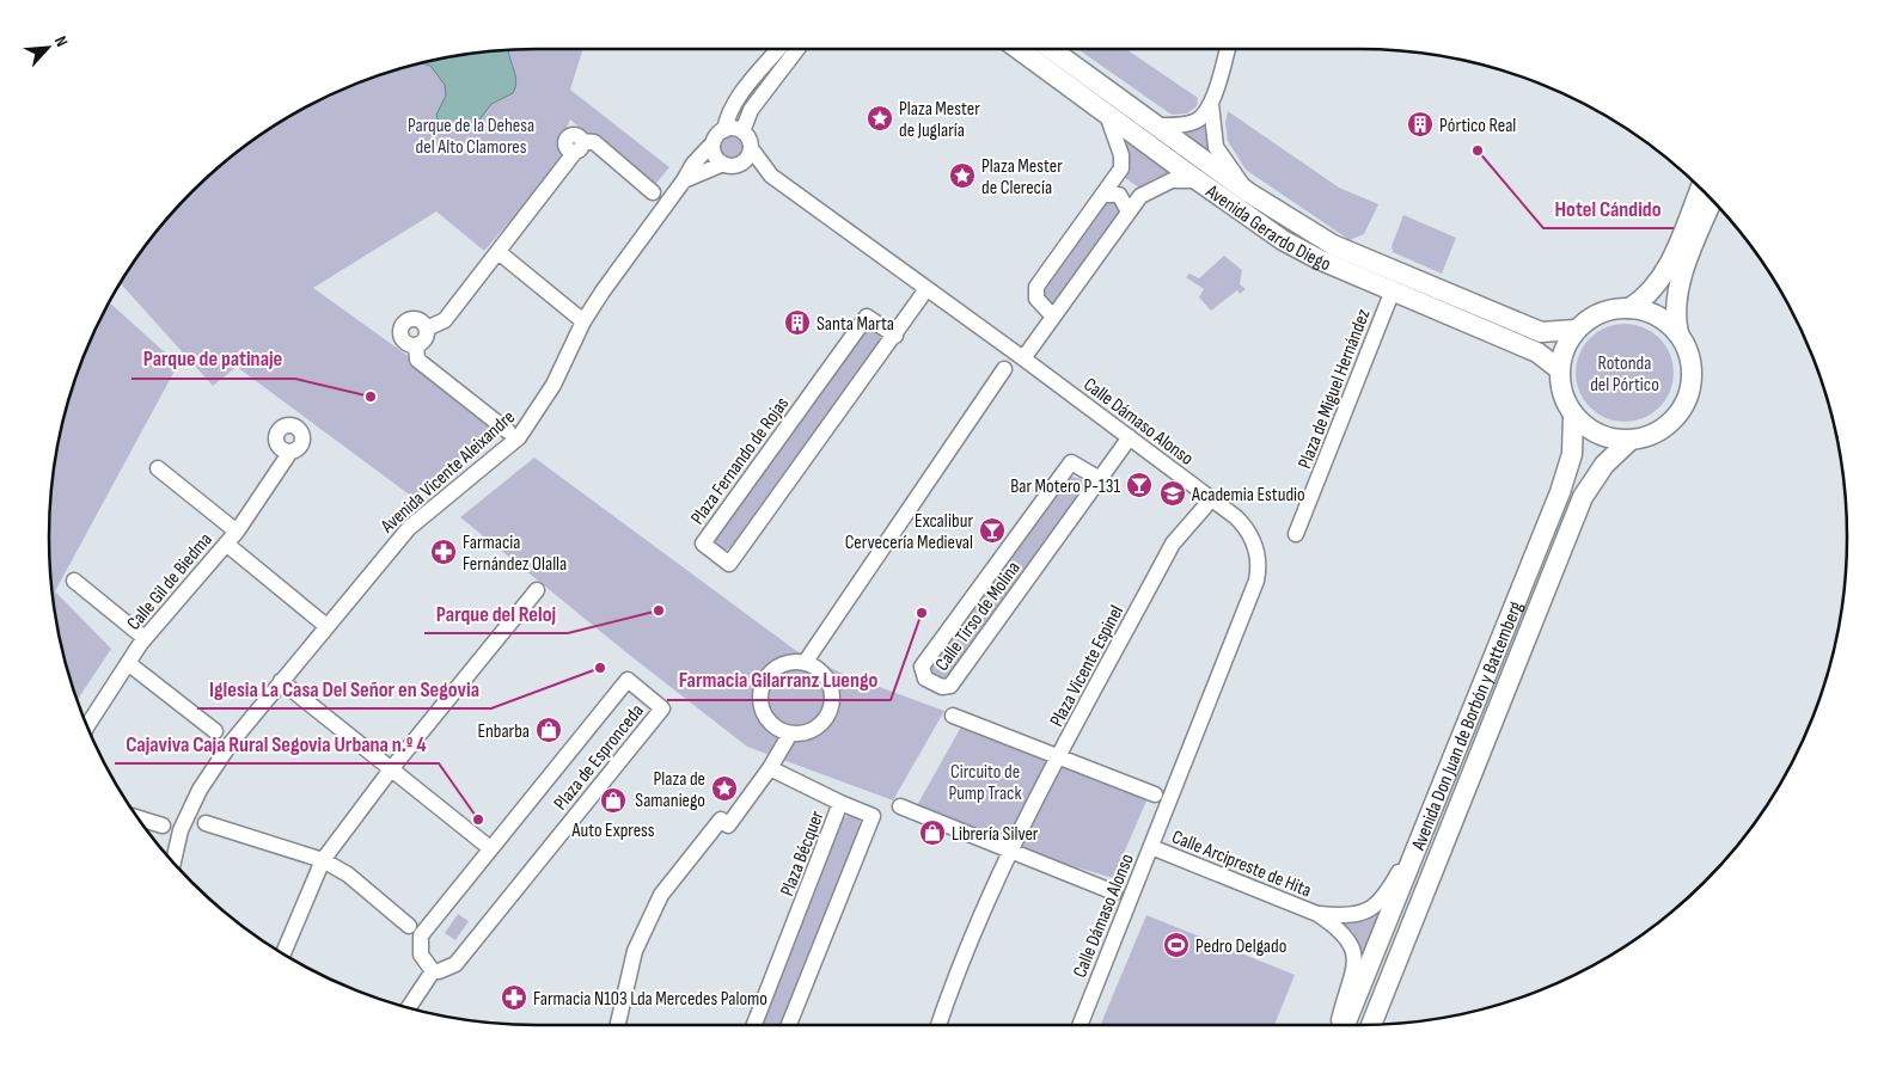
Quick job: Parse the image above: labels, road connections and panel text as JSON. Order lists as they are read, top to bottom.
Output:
{
  "streets": {
    "main road": ["Avenida Gerardo Diego", "Avenida Don Juan de Borbón y Battemberg"],
    "street": [
      "Plaza de Miguel Hernández",
      "Calle Dámaso Alonso",
      "Plaza Fernando de Rojas",
      "Avenida Vicente Aleixandre",
      "Calle Gil de Biedma",
      "Calle Tirso de Molina",
      "Plaza Vicente Espinel",
      "Plaza de Espronceda",
      "Plaza Bécquer",
      "Calle Arcipreste de Hita"
    ]
  },
  "crossings": [
    ["Avenida Gerardo Diego", "Plaza de Miguel Hernández"],
    ["Avenida Gerardo Diego", "Avenida Don Juan de Borbón y Battemberg"],
    ["Calle Dámaso Alonso", "Plaza Fernando de Rojas"],
    ["Calle Dámaso Alonso", "Avenida Vicente Aleixandre"],
    ["Calle Dámaso Alonso", "Calle Tirso de Molina"],
    ["Calle Dámaso Alonso", "Calle Arcipreste de Hita"],
    ["Avenida Don Juan de Borbón y Battemberg", "Calle Arcipreste de Hita"]
  ],
  "parks": ["Parque de la Dehesa del Alto Clamores", "Rotonda del Pórtico", "Circuito de Pump Track"],
  "places": {
    "place": ["Plaza Mester de Juglaría", "Plaza Mester de Clerecía", "Plaza de Samaniego"],
    "building": ["Pórtico Real", "Santa Marta"],
    "other": [
      "Hotel Cándido",
      "Parque de patinaje",
      "Parque del Reloj",
      "Farmacia Gilarranz Luengo",
      "Iglesia La Casa Del Señor en Segovia",
      "Cajaviva Caja Rural Segovia Urbana n.º 4"
    ],
    "bar": ["Bar Motero P-131", "Excalibur Cervecería Medieval"],
    "school or university": ["Academia Estudio"],
    "pharmacy": ["Farmacia Fernández Olalla", "Farmacia N103 Lda Mercedes Palomo"],
    "shop": ["Enbarba", "Auto Express", "Librería Silver"],
    "sports": ["Pedro Delgado"]
  },
  "north": "top right"
}
